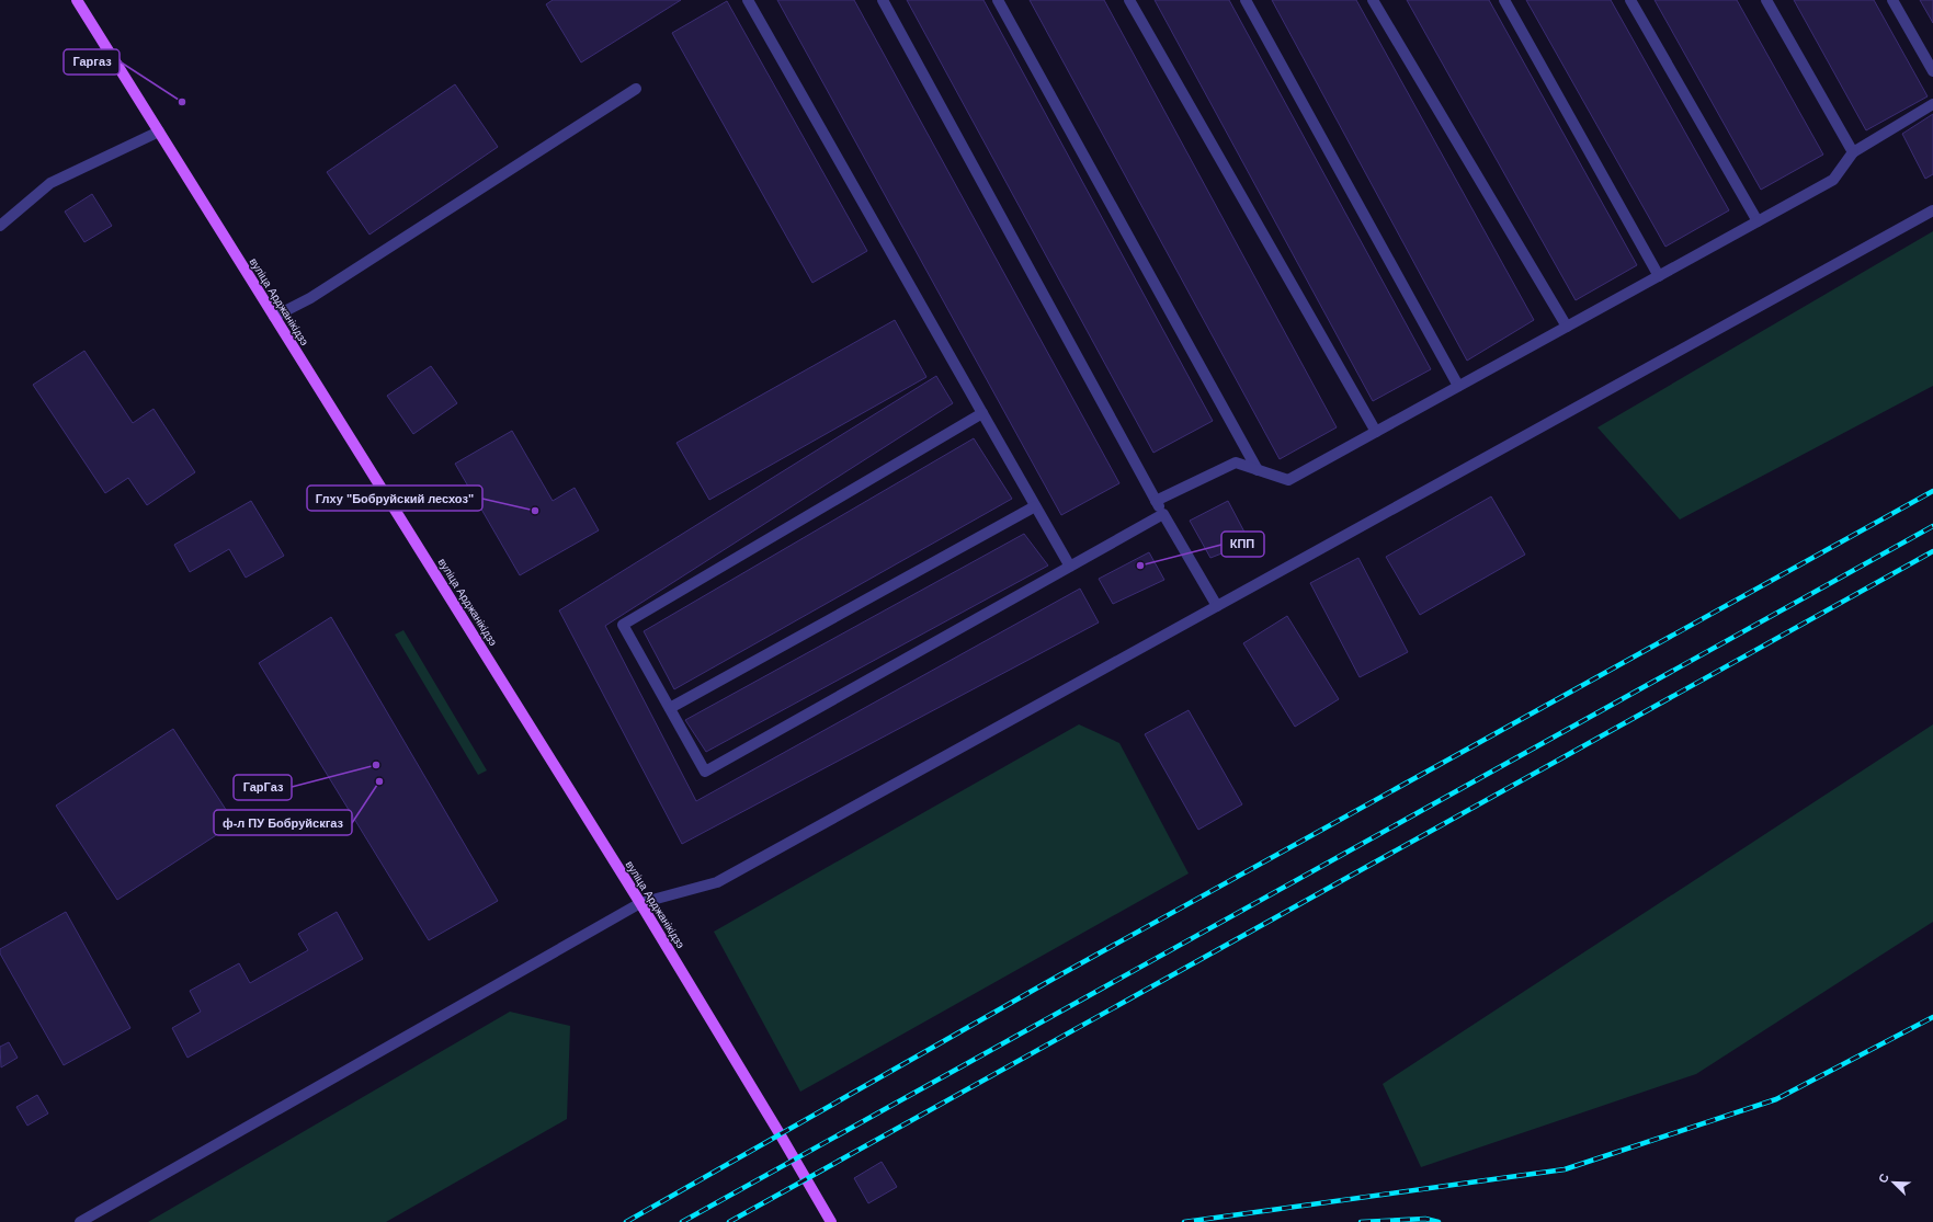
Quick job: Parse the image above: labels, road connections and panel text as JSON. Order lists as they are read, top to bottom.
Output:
{
  "streets": {
    "main road": ["вуліца Арджанікідзэ"]
  },
  "places": [
    "Гаргаз",
    "Глху \"Бобруйский лесхоз\"",
    "КПП",
    "ГарГаз",
    "ф-л ПУ Бобруйскгаз"
  ],
  "north": "top left"
}
